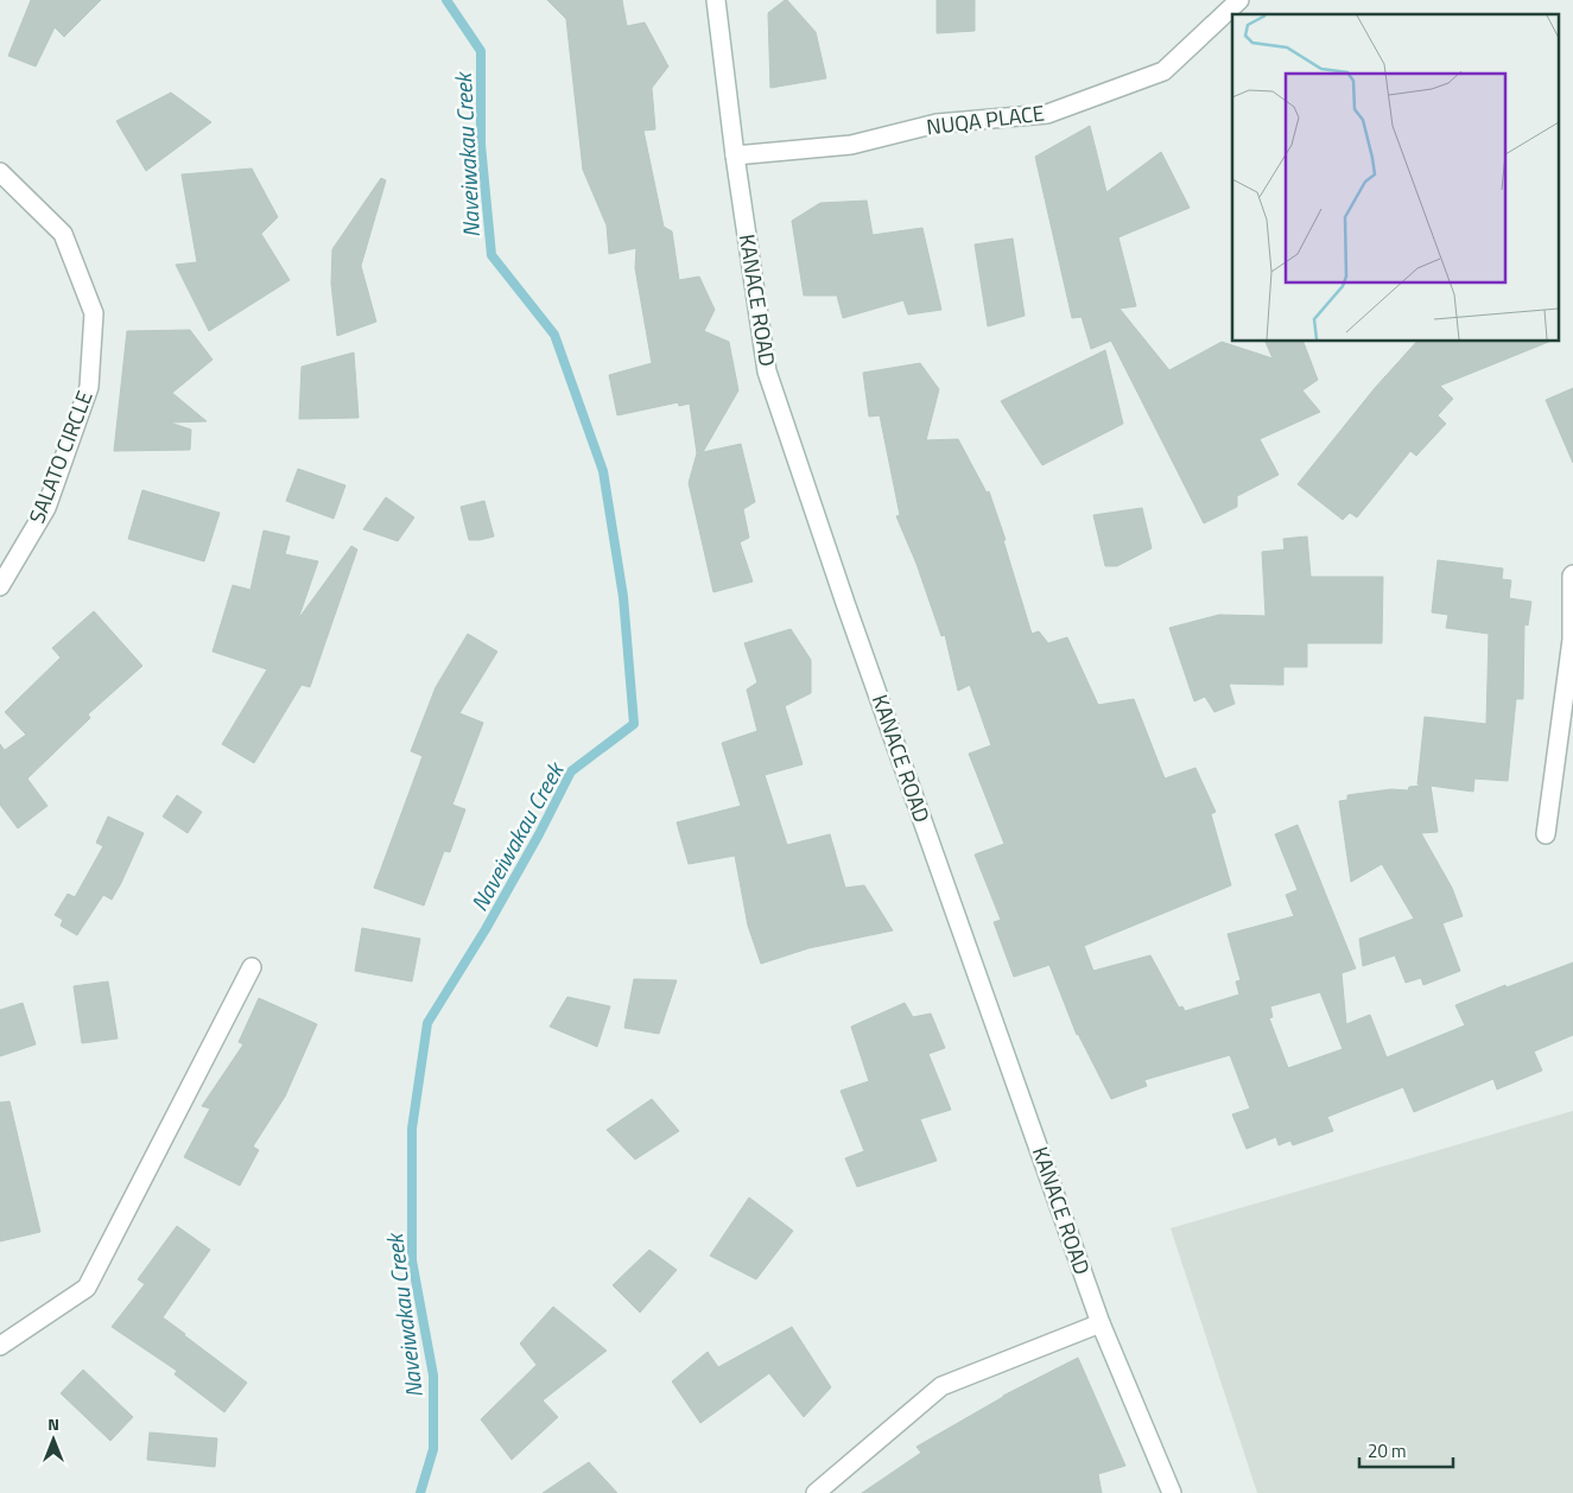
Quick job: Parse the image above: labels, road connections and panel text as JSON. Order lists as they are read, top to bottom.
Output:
{
  "streets": {
    "street": ["NUQA PLACE", "KANACE ROAD", "SALATO CIRCLE"]
  },
  "crossings": [
    ["NUQA PLACE", "KANACE ROAD"]
  ],
  "water": ["Naveiwakau Creek"],
  "scale_bar": "20 m",
  "north": "top"
}
